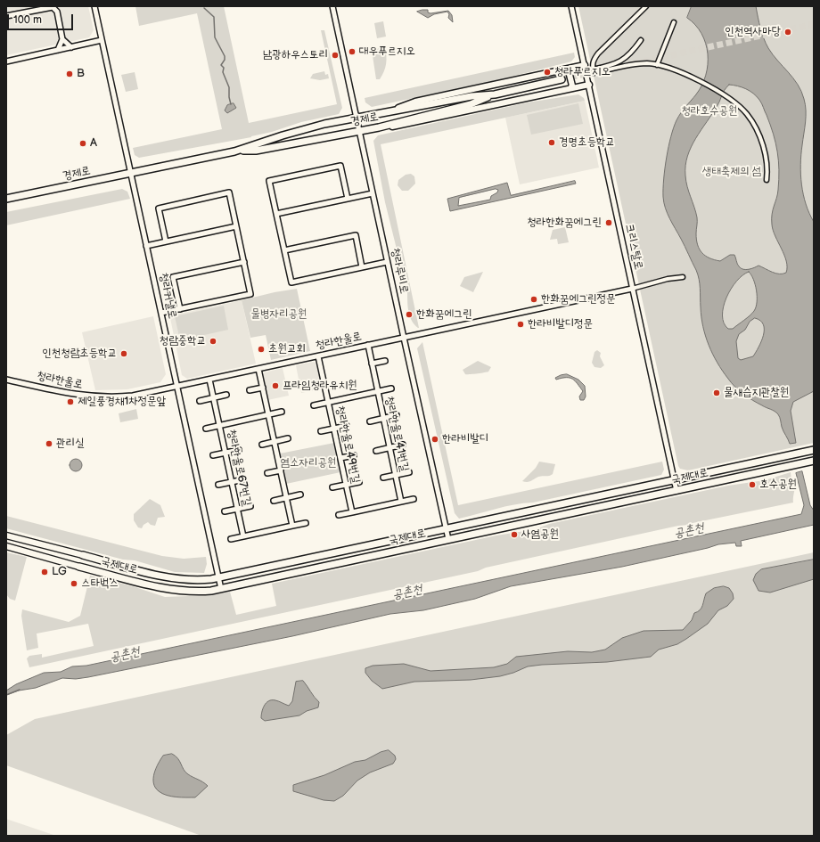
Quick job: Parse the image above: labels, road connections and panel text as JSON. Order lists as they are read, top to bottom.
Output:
{
  "streets": {
    "main road": ["경제로", "국제대로"],
    "street": [
      "크리스탈로",
      "청라루비로",
      "청라커낼로",
      "청라한울로",
      "청라한울로41번길",
      "청라한울로49번길",
      "청라한울로67번길"
    ]
  },
  "crossings": [
    ["경제로", "청라루비로"],
    ["경제로", "청라커낼로"],
    ["크리스탈로", "청라한울로"],
    ["크리스탈로", "국제대로"],
    ["청라루비로", "청라한울로"],
    ["청라루비로", "국제대로"],
    ["청라커낼로", "청라한울로"],
    ["청라커낼로", "국제대로"],
    ["청라한울로", "청라한울로41번길"],
    ["청라한울로", "청라한울로49번길"],
    ["청라한울로", "청라한울로67번길"]
  ],
  "water": ["공촌천"],
  "parks": [
    "청라호수공원",
    "생태축제의 섬",
    "물병자리공원",
    "염소자리공원"
  ],
  "places": [
    "인천역사마당",
    "대우푸르지오",
    "남광하우스토리",
    "청라푸르지오",
    "B",
    "경명초등학교",
    "A",
    "청라한화꿈에그린",
    "한화꿈에그린정문",
    "한화꿈에그린",
    "한라비발디정문",
    "청람중학교",
    "초원교회",
    "인천청람초등학교",
    "프라임청라유치원",
    "물새습지관찰원",
    "제일풍경채1차정문앞",
    "한라비발디",
    "관리실",
    "호수공원",
    "사염공원",
    "LG",
    "스타벅스"
  ],
  "scale_bar": "100 m"
}
